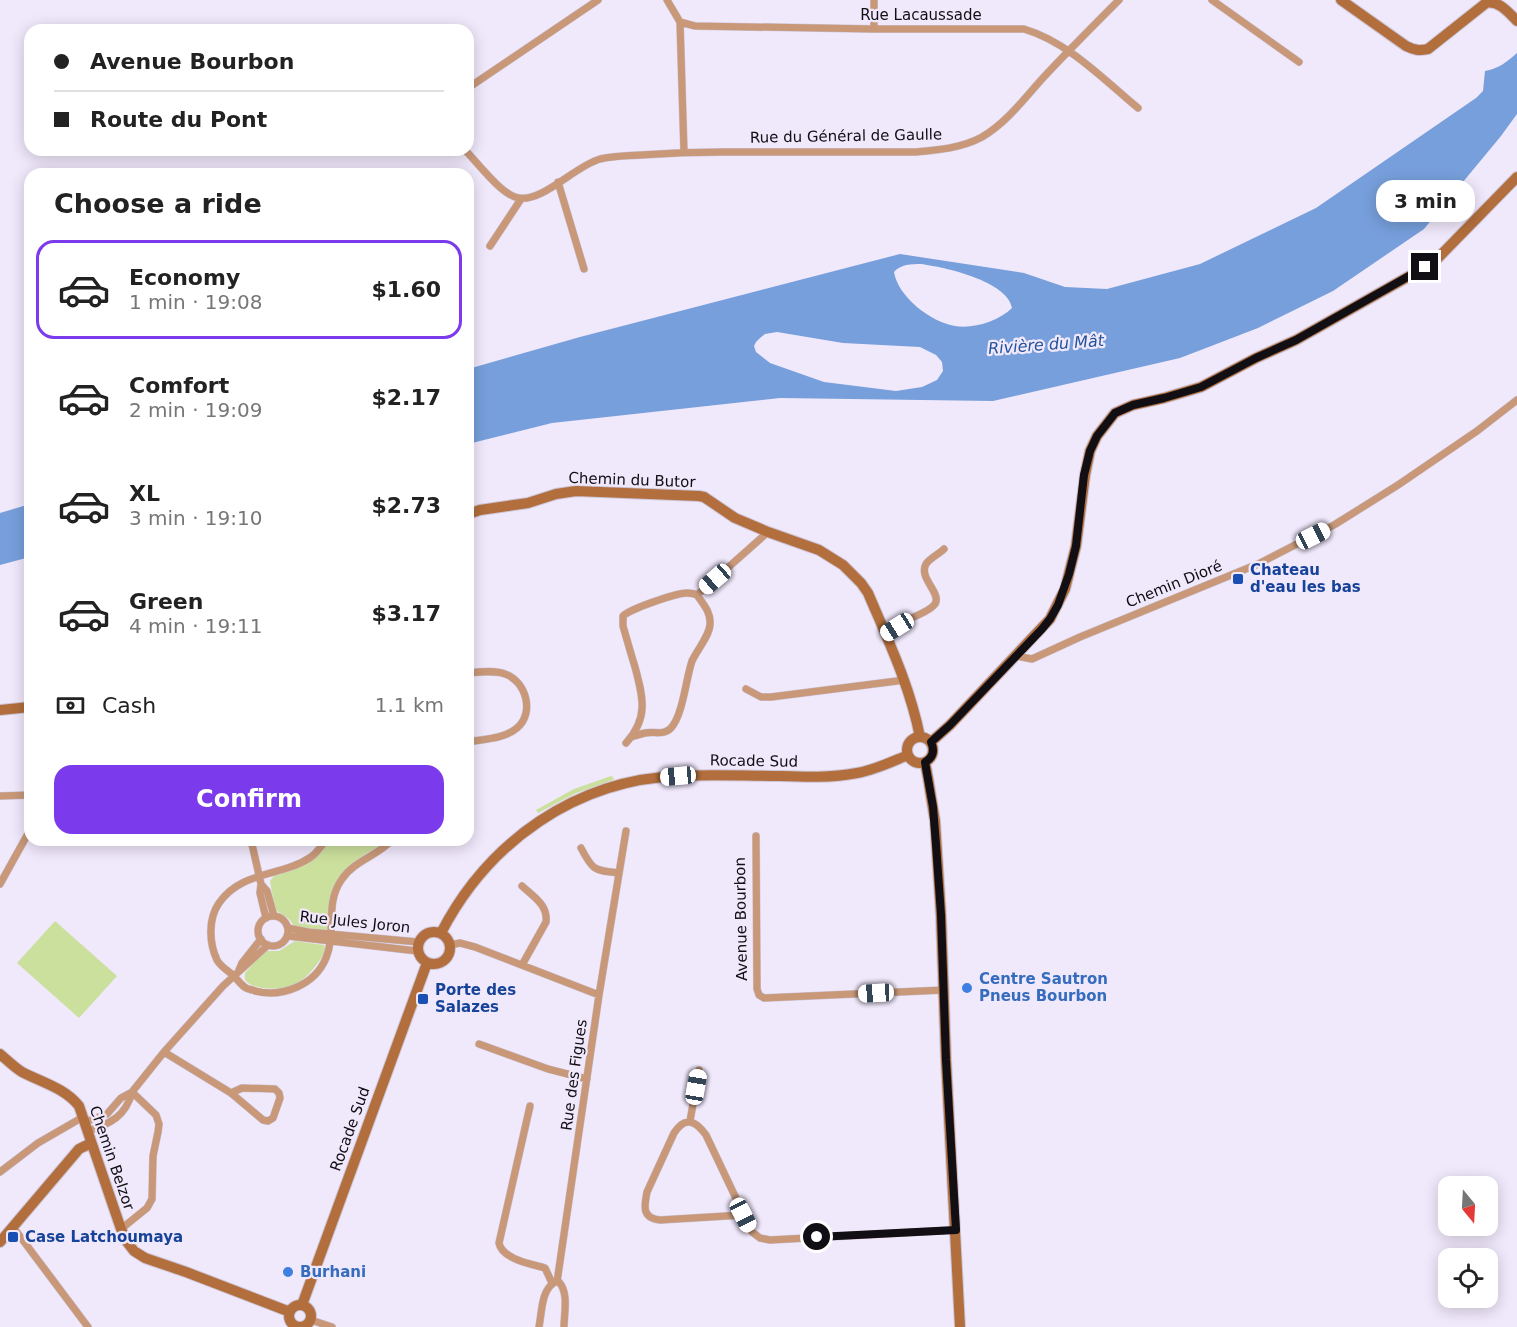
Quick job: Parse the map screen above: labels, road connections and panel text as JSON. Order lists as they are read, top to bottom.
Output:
{
  "streets": {
    "main road": ["Chemin du Butor", "Rocade Sud", "Chemin Belzor"],
    "street": [
      "Rue Lacaussade",
      "Rue du Général de Gaulle",
      "Chemin Dioré",
      "Avenue Bourbon",
      "Rue Jules Joron",
      "Rue des Figues"
    ]
  },
  "crossings": [
    ["Rue Lacaussade", "Rue du Général de Gaulle"],
    ["Chemin du Butor", "Rocade Sud"],
    ["Rocade Sud", "Rue Jules Joron"],
    ["Rocade Sud", "Chemin Belzor"]
  ],
  "water": ["Rivière du Mât"],
  "places": {
    "transit": ["Chateau d'eau les bas", "Porte des Salazes", "Case Latchoumaya"],
    "other": ["Centre Sautron Pneus Bourbon", "Burhani"]
  },
  "north": "bottom",
  "page": {
    "banner": ["Avenue Bourbon", "Route du Pont"],
    "heading": "Choose a ride",
    "bubble": "3 min",
    "list": [
      {
        "name": "Economy",
        "note": "1 min · 19:08",
        "value": "$1.60"
      },
      {
        "name": "Comfort",
        "note": "2 min · 19:09",
        "value": "$2.17"
      },
      {
        "name": "XL",
        "note": "3 min · 19:10",
        "value": "$2.73"
      },
      {
        "name": "Green",
        "note": "4 min · 19:11",
        "value": "$3.17"
      }
    ],
    "pay": ["Cash", "1.1 km"],
    "buttons": "Confirm"
  }
}
